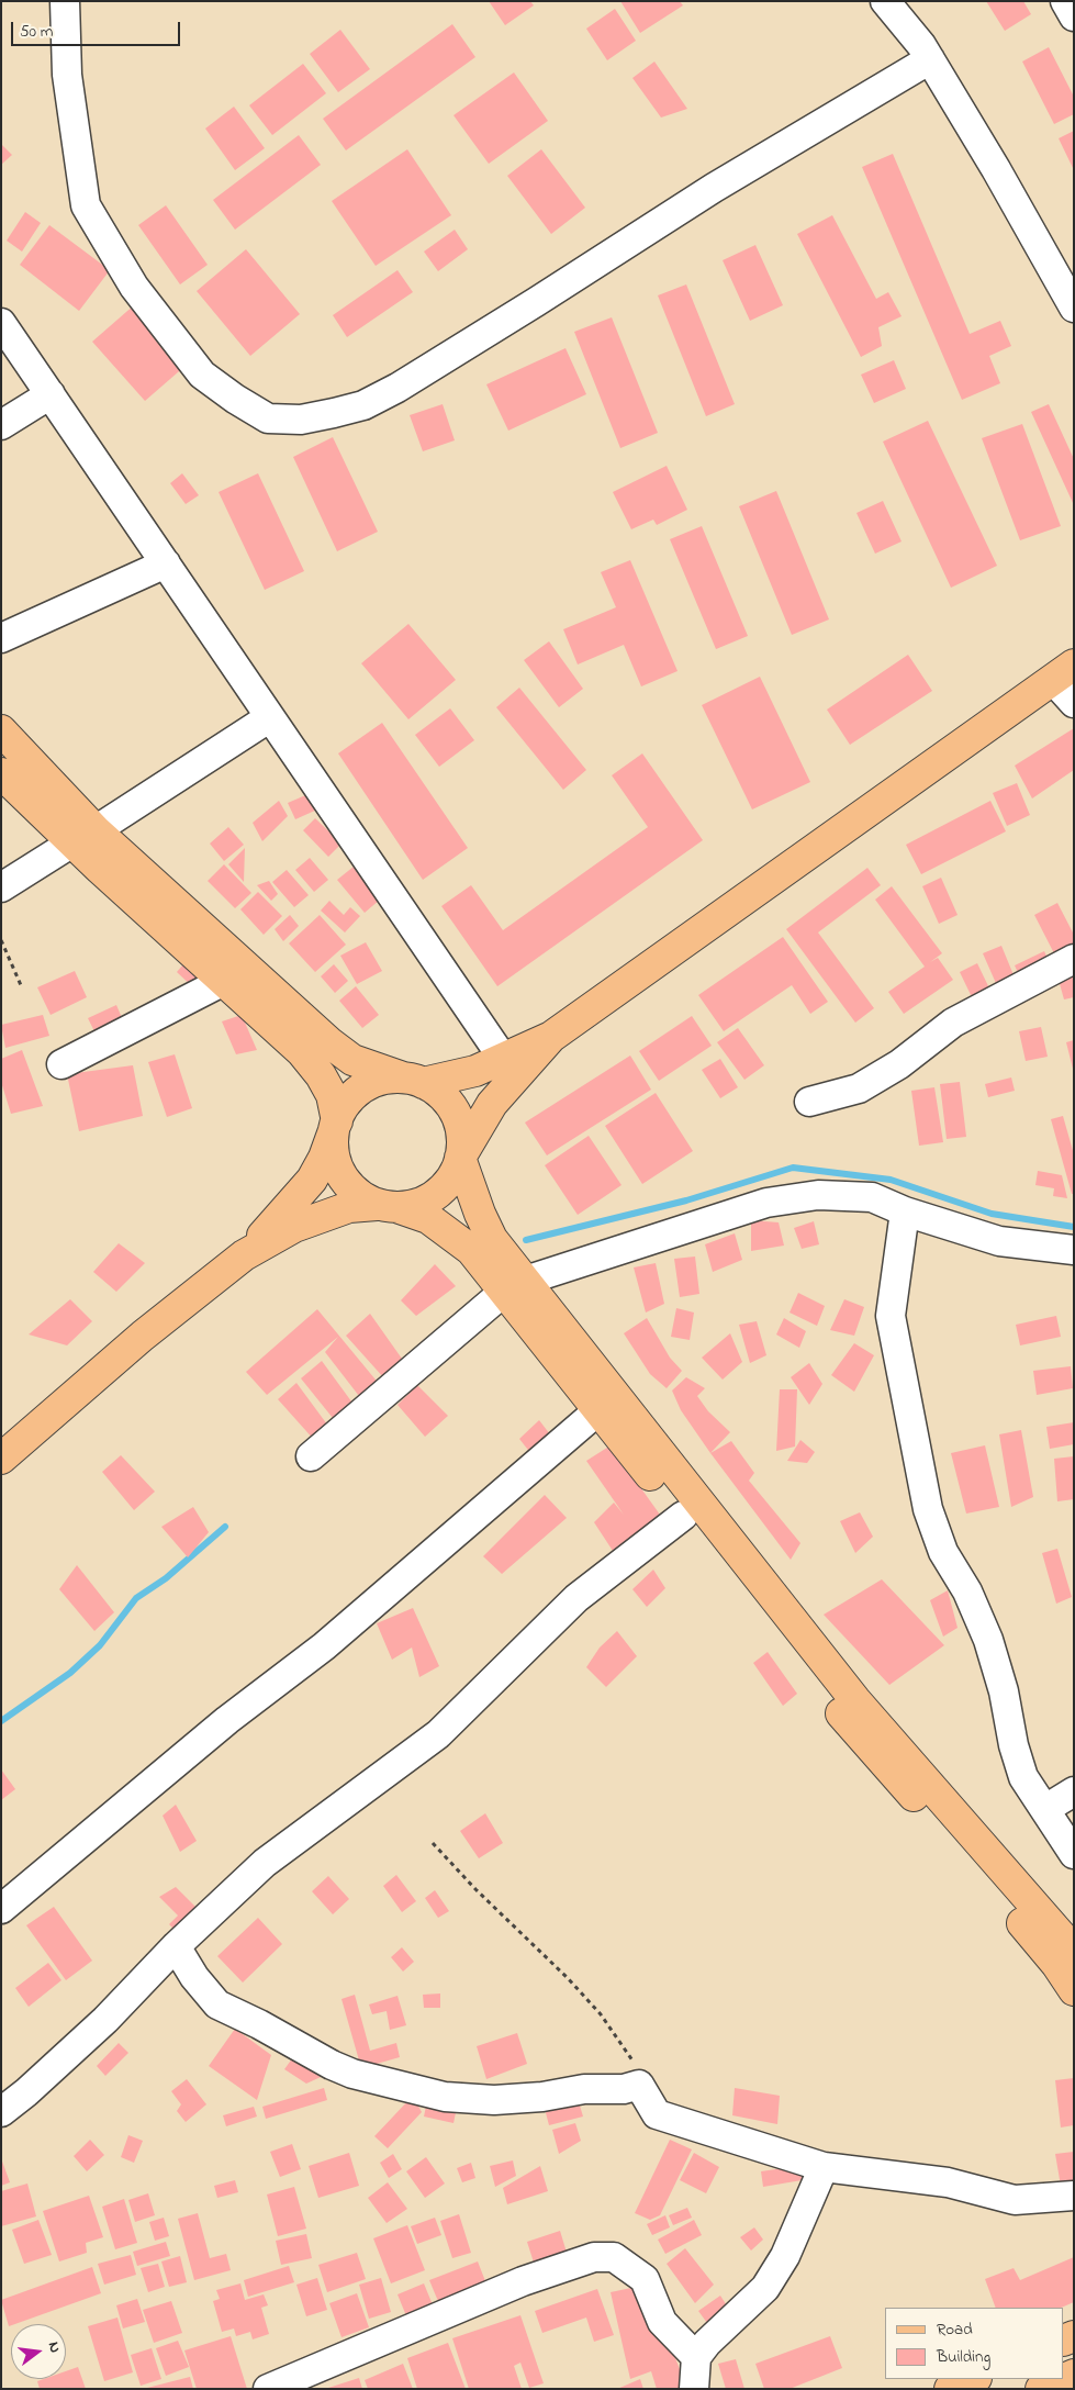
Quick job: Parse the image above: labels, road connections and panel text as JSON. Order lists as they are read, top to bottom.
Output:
{
  "legend": ["Road", "Building"],
  "scale_bar": "50 m",
  "north": "right"
}
